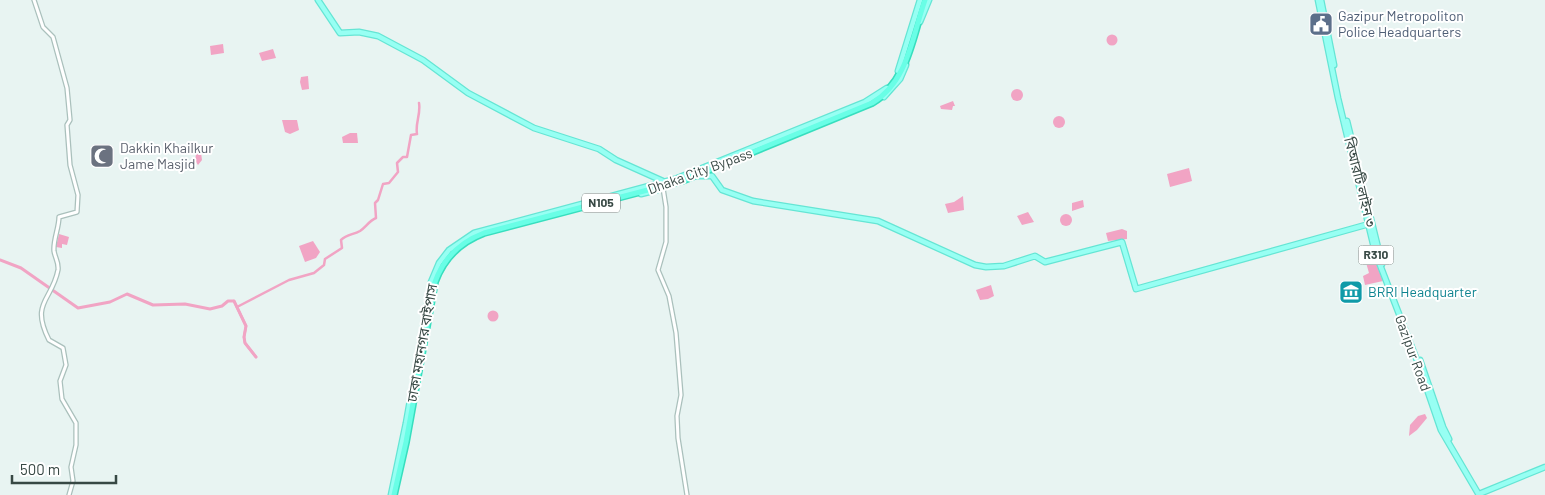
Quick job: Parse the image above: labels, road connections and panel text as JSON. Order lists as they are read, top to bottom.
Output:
{
  "streets": {
    "highway": ["Dhaka City Bypass", "N105", "ঢাকা মহানগর বাইপাস"],
    "main road": ["R310", "Gazipur Road"]
  },
  "crossings": [
    ["Dhaka City Bypass", "ঢাকা মহানগর বাইপাস"]
  ],
  "places": {
    "public building": ["Gazipur Metropoliton Police Headquarters"],
    "mosque": ["Dakkin Khailkur Jame Masjid"],
    "museum": ["BRRI Headquarter"]
  },
  "scale_bar": "500 m"
}
